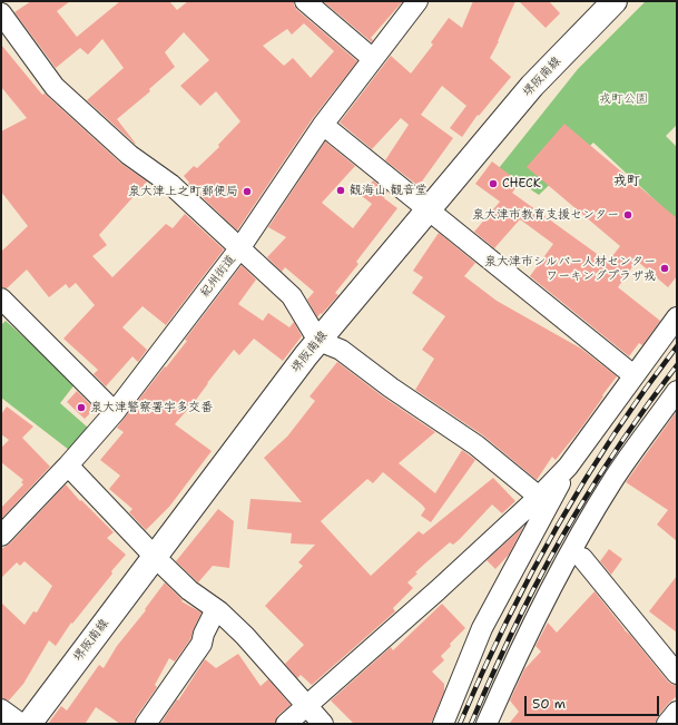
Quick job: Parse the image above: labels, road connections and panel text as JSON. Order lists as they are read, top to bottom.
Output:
{
  "streets": {
    "main road": ["堺阪南線"],
    "street": ["紀州街道"]
  },
  "districts": ["戎町"],
  "parks": ["戎町公園"],
  "places": [
    "CHECK",
    "観海山 観音堂",
    "泉大津上之町郵便局",
    "泉大津市教育支援センター",
    "泉大津市シルバー人材センター ワーキングプラザ戎",
    "泉大津警察署宇多交番"
  ],
  "scale_bar": "50 m"
}
